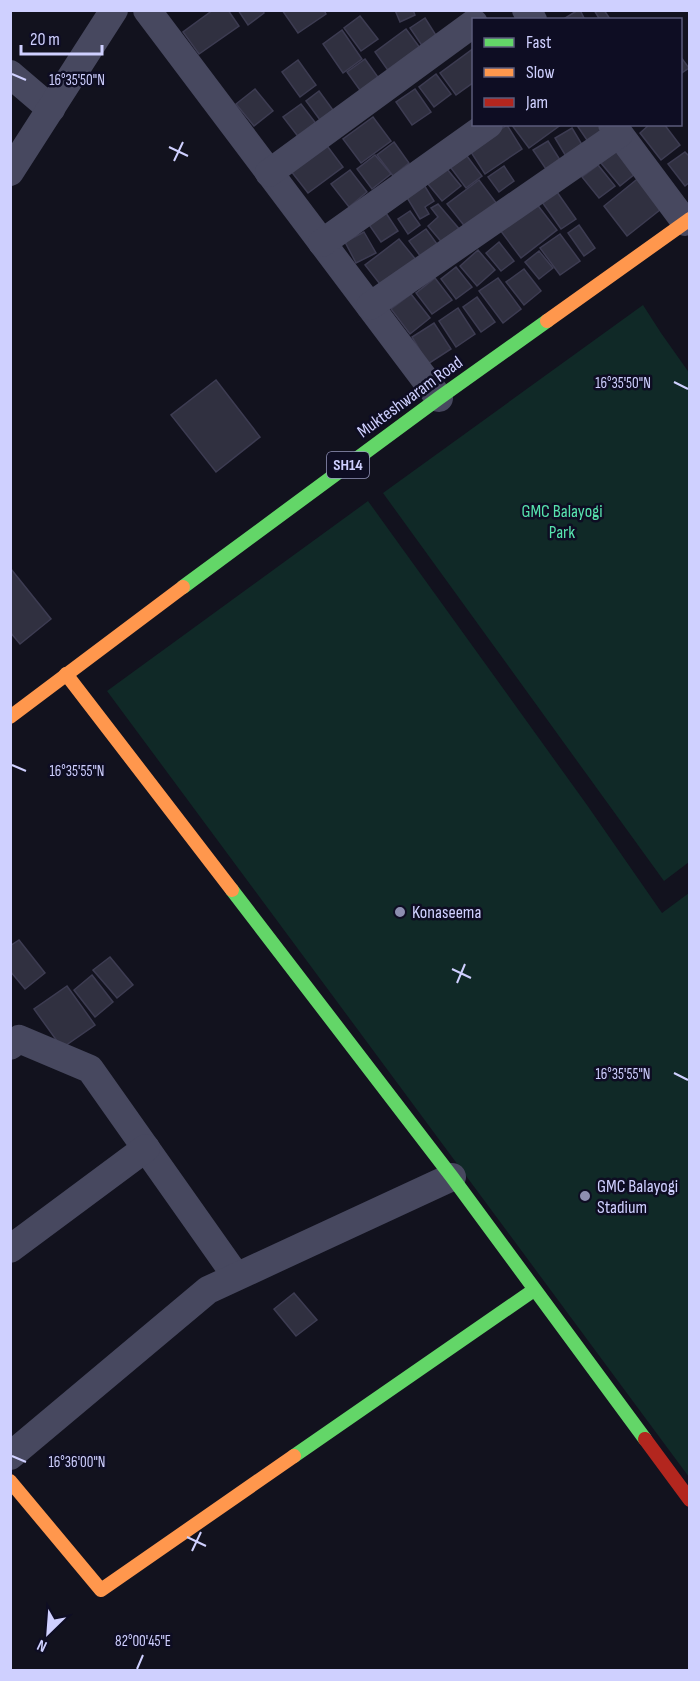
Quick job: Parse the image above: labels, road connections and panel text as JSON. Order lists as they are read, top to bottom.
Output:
{
  "streets": {
    "street": ["Mukteshwaram Road", "SH14"]
  },
  "parks": ["GMC Balayogi Park"],
  "places": ["Konaseema", "GMC Balayogi Stadium"],
  "legend": ["Fast", "Slow", "Jam"],
  "scale_bar": "20 m",
  "north": "bottom left",
  "coordinates": [
    "16°35'50\"N",
    "16°35'55\"N",
    "16°36'00\"N",
    "82°00'45\"E"
  ]
}
